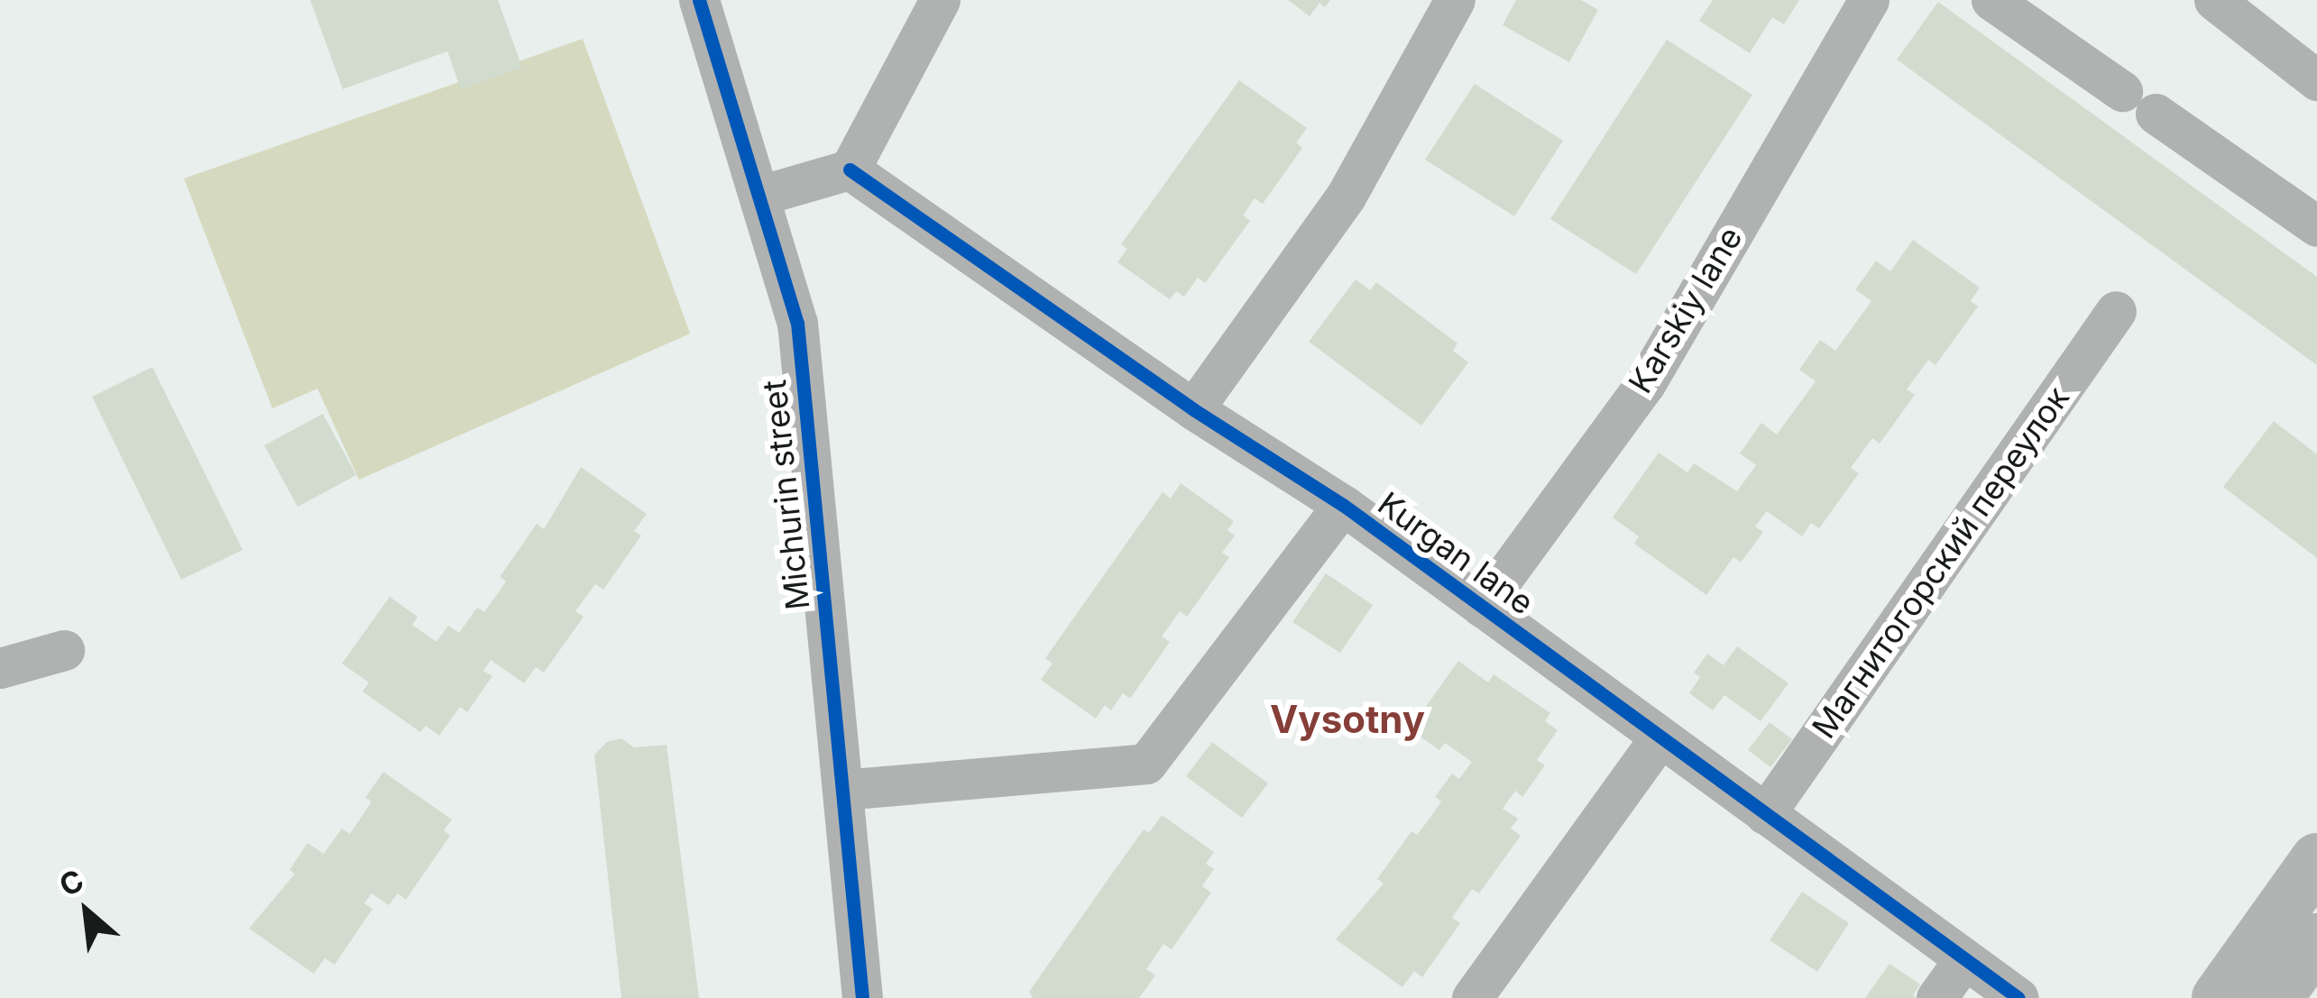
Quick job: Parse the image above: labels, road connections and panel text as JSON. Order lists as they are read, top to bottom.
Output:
{
  "streets": {
    "street": [
      "Karskiy lane",
      "Michurin street",
      "Kurgan lane",
      "Магнитогорский переулок"
    ]
  },
  "crossings": [
    ["Karskiy lane", "Kurgan lane"],
    ["Kurgan lane", "Магнитогорский переулок"]
  ],
  "districts": ["Vysotny"],
  "north": "top left"
}
